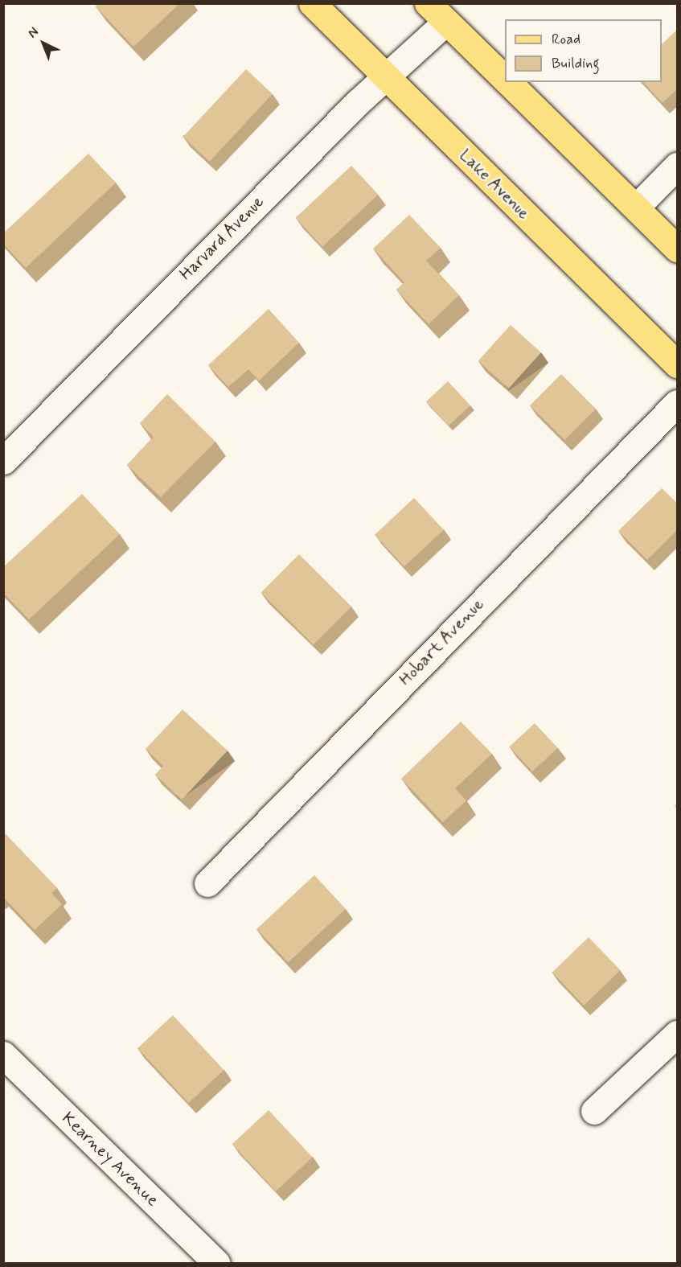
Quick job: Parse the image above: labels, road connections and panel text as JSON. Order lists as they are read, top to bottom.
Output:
{
  "streets": {
    "main road": ["Lake Avenue"],
    "street": ["Harvard Avenue", "Hobart Avenue", "Kearney Avenue"]
  },
  "crossings": [
    ["Lake Avenue", "Harvard Avenue"]
  ],
  "legend": ["Road", "Building"],
  "north": "top left"
}
